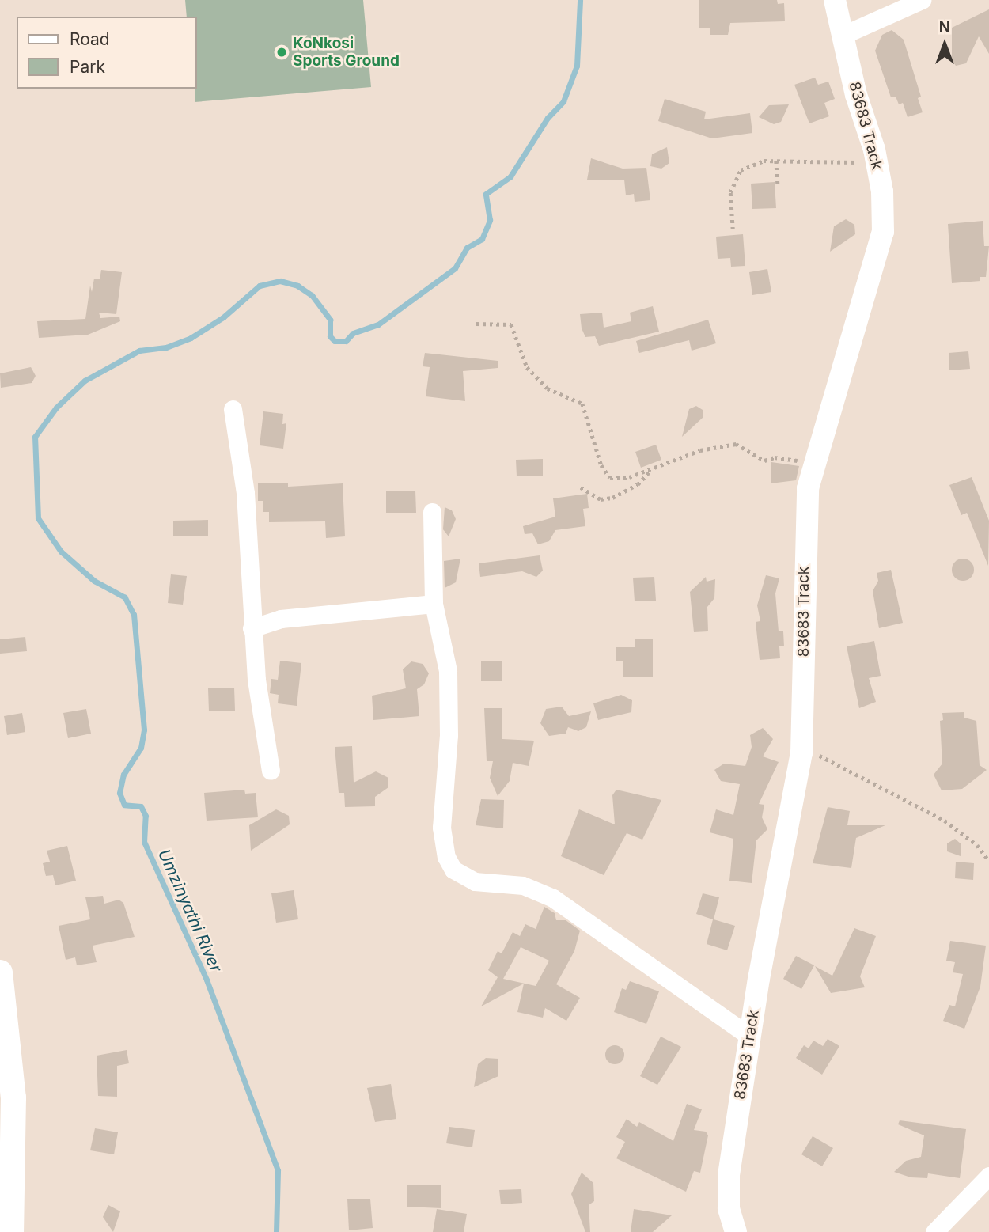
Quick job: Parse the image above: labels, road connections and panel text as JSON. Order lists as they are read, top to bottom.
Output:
{
  "streets": {
    "street": ["83683 Track"]
  },
  "water": ["Umzinyathi River"],
  "places": ["KoNkosi Sports Ground"],
  "legend": ["Road", "Park"],
  "north": "top"
}
